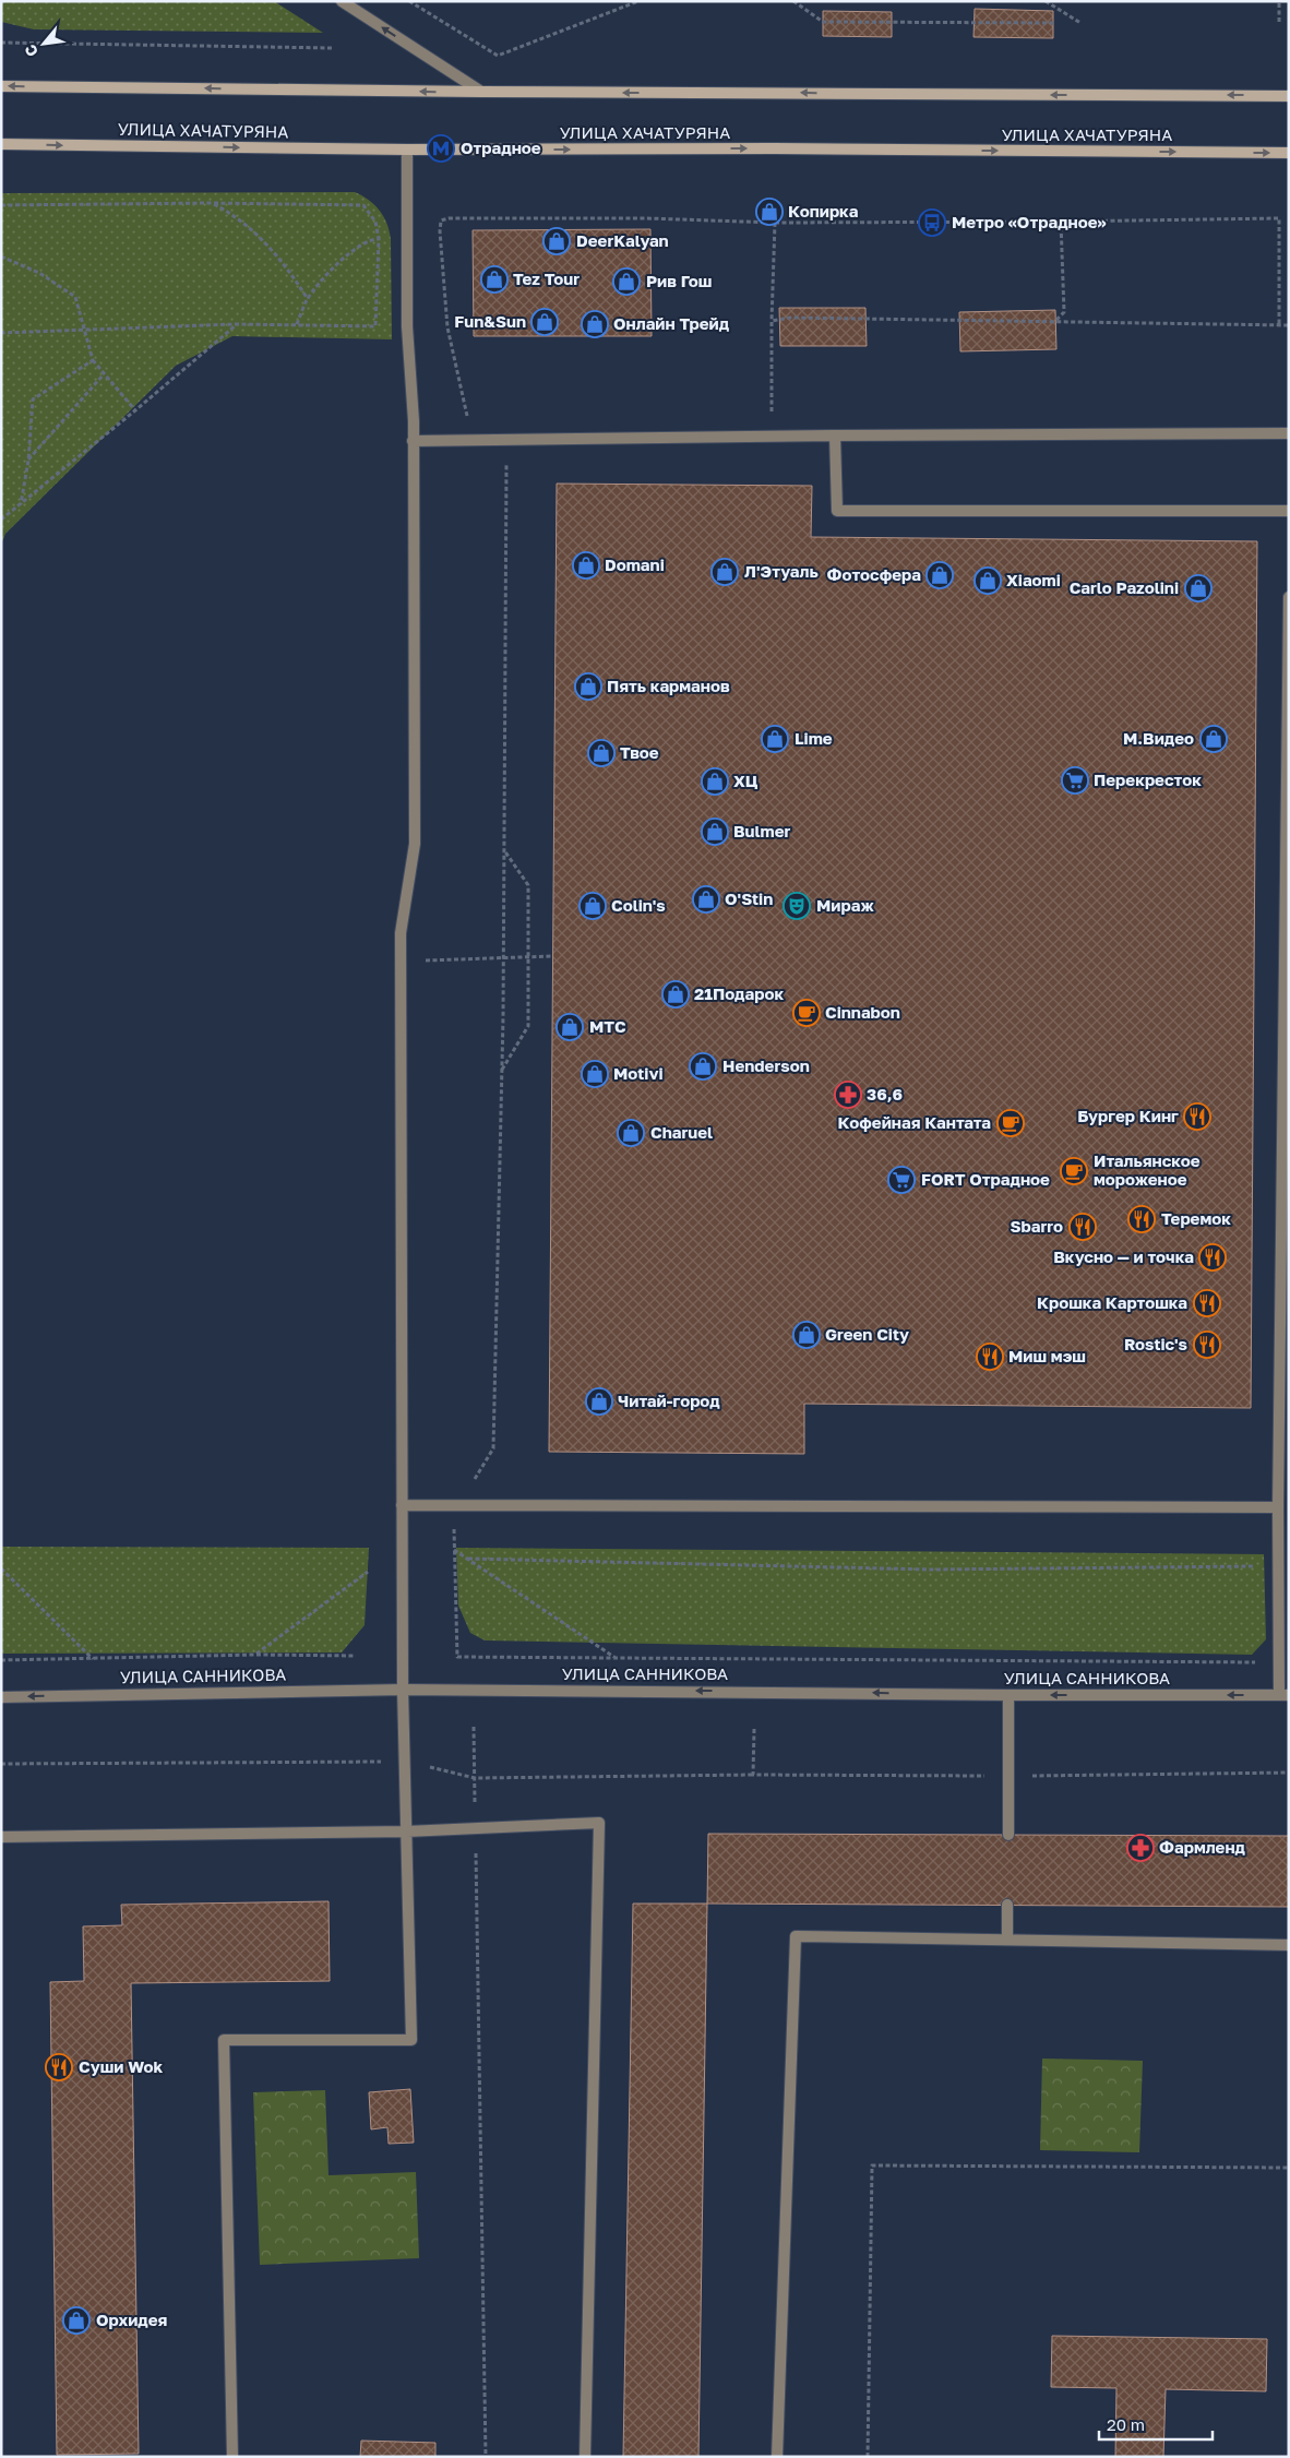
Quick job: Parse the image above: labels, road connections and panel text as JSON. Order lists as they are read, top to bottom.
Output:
{
  "streets": {
    "main road": ["УЛИЦА ХАЧАТУРЯНА"],
    "street": ["УЛИЦА САННИКОВА"]
  },
  "one_way": ["УЛИЦА САННИКОВА"],
  "places": {
    "metro station": ["Отрадное"],
    "shop": [
      "Копирка",
      "DeerKalyan",
      "Tez Tour",
      "Рив Гош",
      "Fun&Sun",
      "Онлайн Трейд",
      "Domani",
      "Л'Этуаль",
      "Фотосфера",
      "Xiaomi",
      "Carlo Pazolini",
      "Пять карманов",
      "Lime",
      "М.Видео",
      "Твое",
      "ХЦ",
      "Bulmer",
      "O'Stin",
      "Colin's",
      "21Подарок",
      "МТС",
      "Henderson",
      "Motivi",
      "Charuel",
      "Green City",
      "Читай-город",
      "Орхидея"
    ],
    "bus stop": ["Метро «Отрадное»"],
    "supermarket": ["Перекресток", "FORT Отрадное"],
    "theatre": ["Мираж"],
    "cafe": ["Cinnabon", "Кофейная Кантата", "Итальянское мороженое"],
    "pharmacy": ["36,6", "Фармленд"],
    "restaurant": [
      "Бургер Кинг",
      "Теремок",
      "Sbarro",
      "Вкусно — и точка",
      "Крошка Картошка",
      "Rostic's",
      "Миш мэш",
      "Суши Wok"
    ]
  },
  "scale_bar": "20 m",
  "north": "bottom left"
}
